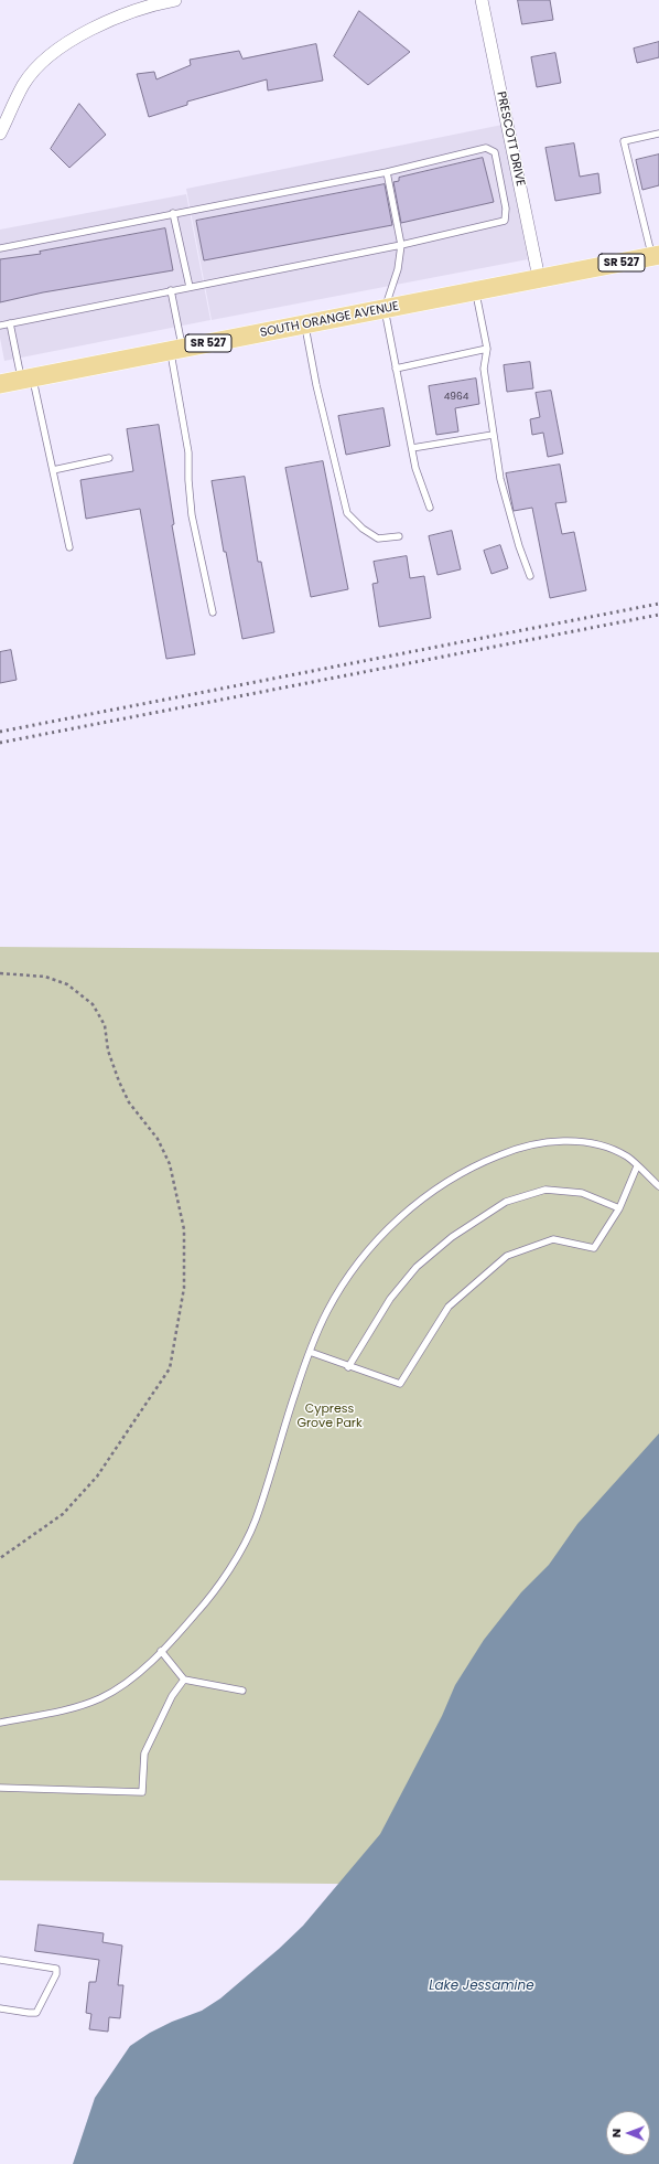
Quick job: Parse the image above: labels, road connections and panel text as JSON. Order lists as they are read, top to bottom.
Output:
{
  "streets": {
    "main road": ["SR 527", "SOUTH ORANGE AVENUE"],
    "street": ["PRESCOTT DRIVE"]
  },
  "crossings": [
    ["PRESCOTT DRIVE", "SOUTH ORANGE AVENUE"]
  ],
  "water": ["Lake Jessamine"],
  "parks": ["Cypress Grove Park"],
  "house_numbers": ["4964"],
  "north": "left"
}
